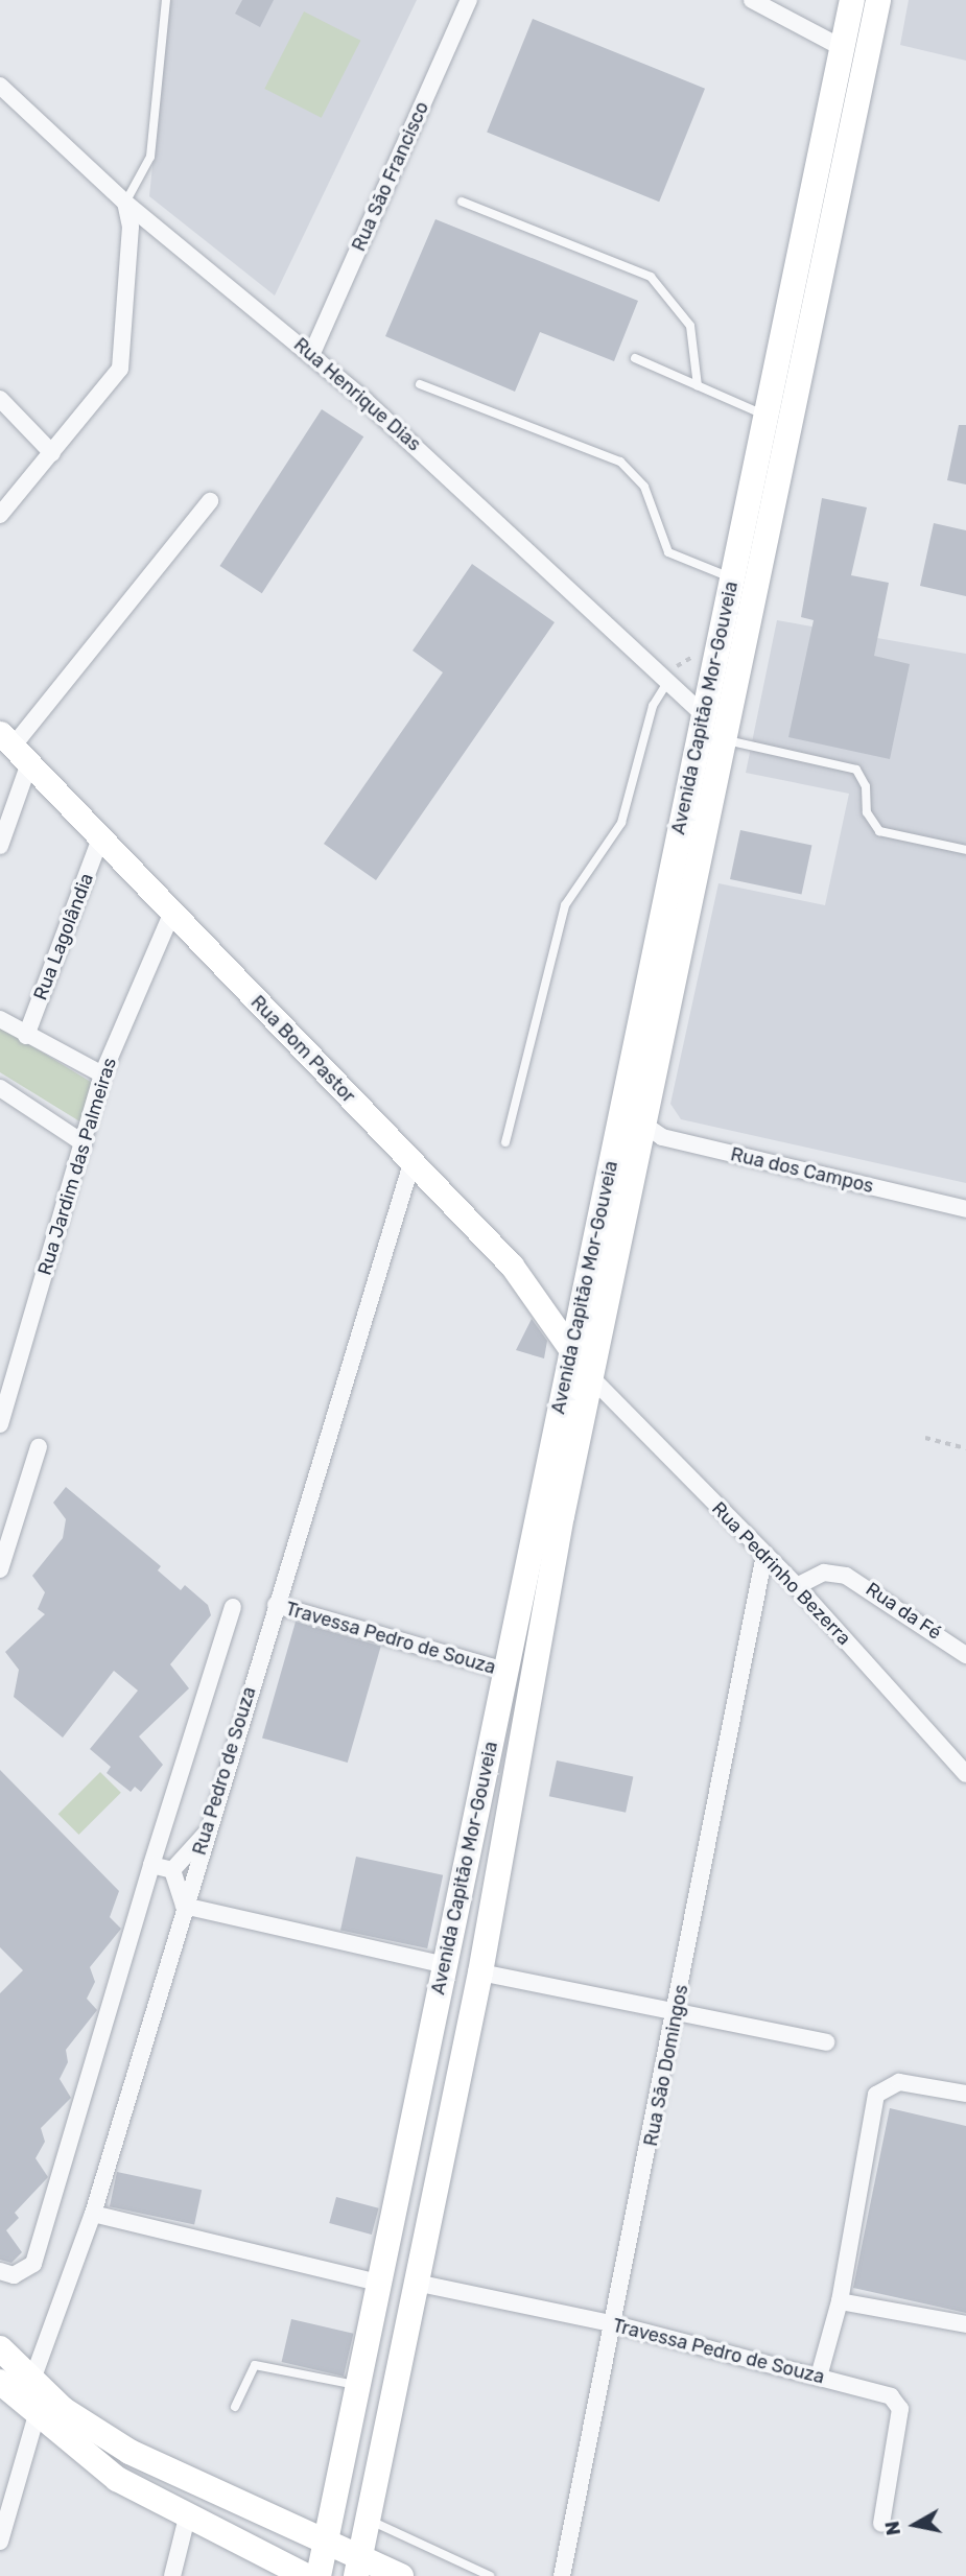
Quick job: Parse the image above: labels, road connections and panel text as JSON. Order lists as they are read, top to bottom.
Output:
{
  "streets": {
    "main road": ["Avenida Capitão Mor-Gouveia", "Rua Bom Pastor"],
    "street": [
      "Rua São Francisco",
      "Rua Henrique Dias",
      "Rua Lagolândia",
      "Rua Jardim das Palmeiras",
      "Rua dos Campos",
      "Rua Pedrinho Bezerra",
      "Rua da Fé",
      "Travessa Pedro de Souza",
      "Rua Pedro de Souza",
      "Rua São Domingos"
    ]
  },
  "crossings": [
    ["Rua São Francisco", "Rua Henrique Dias"],
    ["Rua Henrique Dias", "Avenida Capitão Mor-Gouveia"],
    ["Avenida Capitão Mor-Gouveia", "Rua Bom Pastor"],
    ["Avenida Capitão Mor-Gouveia", "Rua dos Campos"],
    ["Avenida Capitão Mor-Gouveia", "Rua Pedrinho Bezerra"],
    ["Avenida Capitão Mor-Gouveia", "Travessa Pedro de Souza"],
    ["Rua Lagolândia", "Rua Bom Pastor"],
    ["Rua Bom Pastor", "Rua Jardim das Palmeiras"],
    ["Rua Bom Pastor", "Rua Pedrinho Bezerra"],
    ["Rua Bom Pastor", "Rua Pedro de Souza"],
    ["Rua Pedrinho Bezerra", "Rua da Fé"],
    ["Rua Pedrinho Bezerra", "Rua São Domingos"],
    ["Travessa Pedro de Souza", "Rua Pedro de Souza"],
    ["Travessa Pedro de Souza", "Rua São Domingos"]
  ],
  "north": "left"
}
